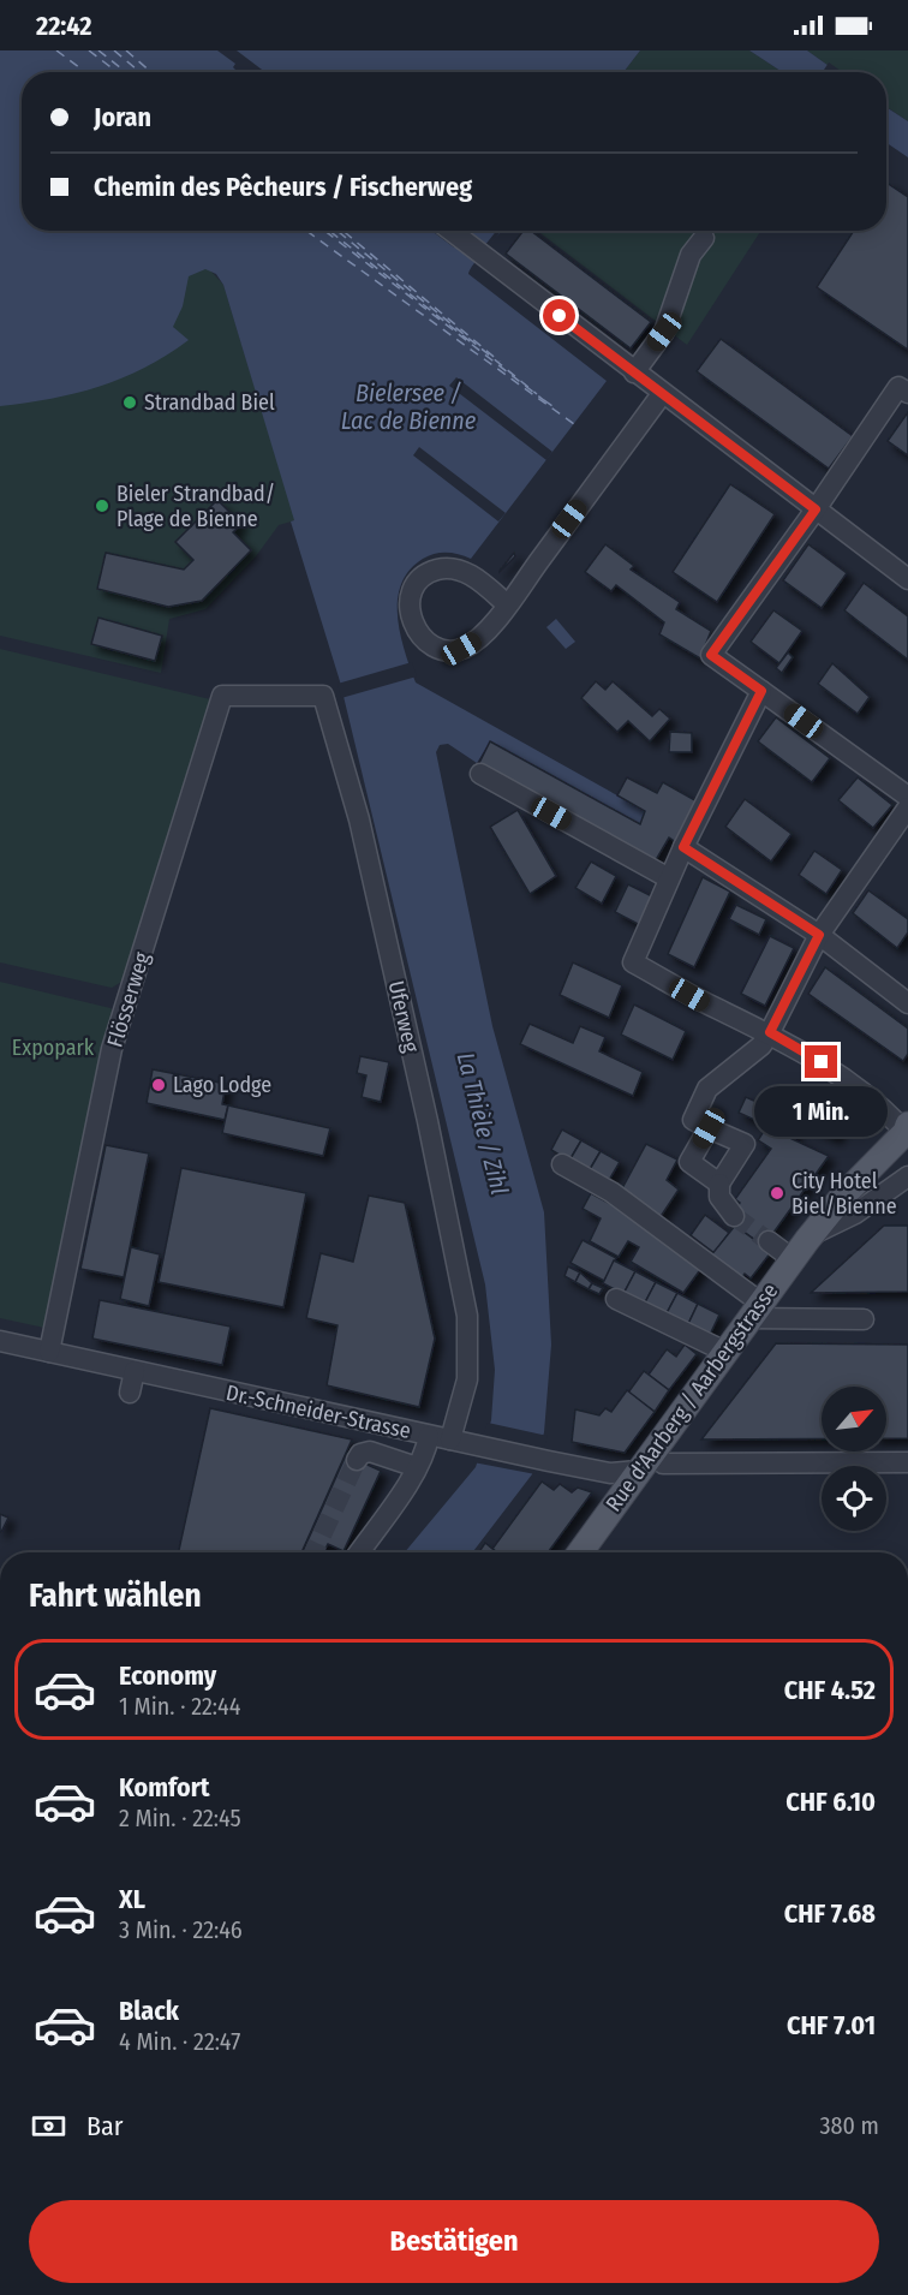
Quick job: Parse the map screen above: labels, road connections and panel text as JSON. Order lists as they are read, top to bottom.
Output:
{
  "streets": {
    "main road": ["Rue d'Aarberg / Aarbergstrasse"],
    "street": ["Flösserweg", "Uferweg", "Dr.-Schneider-Strasse"]
  },
  "crossings": [
    ["Flösserweg", "Uferweg"],
    ["Flösserweg", "Dr.-Schneider-Strasse"],
    ["Uferweg", "Dr.-Schneider-Strasse"],
    ["Rue d'Aarberg / Aarbergstrasse", "Dr.-Schneider-Strasse"]
  ],
  "water": ["Bielersee / Lac de Bienne", "La Thièle / Zihl"],
  "parks": ["Expopark"],
  "places": [
    "Strandbad Biel",
    "Bieler Strandbad/ Plage de Bienne",
    "Lago Lodge",
    "City Hotel Biel/Bienne"
  ],
  "north": "top right",
  "page": {
    "status": "22:42",
    "banner": ["Joran", "Chemin des Pêcheurs / Fischerweg"],
    "bubble": "1 Min.",
    "heading": "Fahrt wählen",
    "list": [
      {
        "name": "Economy",
        "note": "1 Min. · 22:44",
        "value": "CHF 4.52"
      },
      {
        "name": "Komfort",
        "note": "2 Min. · 22:45",
        "value": "CHF 6.10"
      },
      {
        "name": "XL",
        "note": "3 Min. · 22:46",
        "value": "CHF 7.68"
      },
      {
        "name": "Black",
        "note": "4 Min. · 22:47",
        "value": "CHF 7.01"
      }
    ],
    "pay": ["Bar", "380 m"],
    "buttons": "Bestätigen"
  }
}
